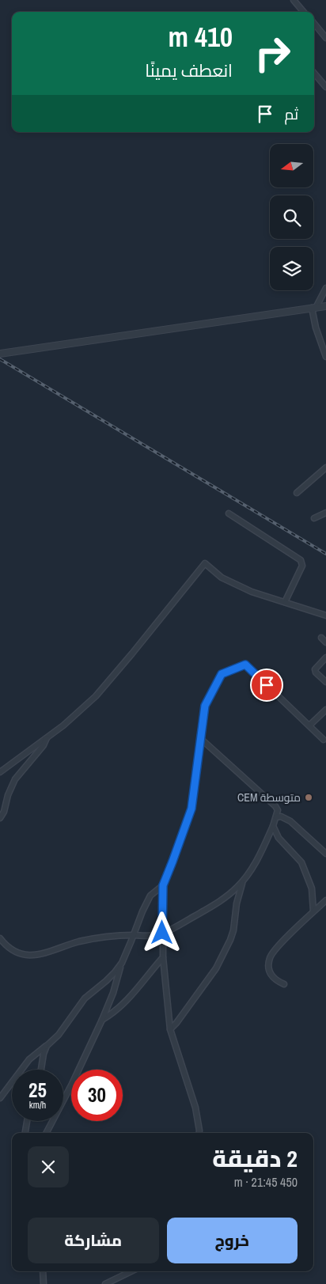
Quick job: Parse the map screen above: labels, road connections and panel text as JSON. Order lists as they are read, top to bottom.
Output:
{
  "places": ["CEM متوسطة"],
  "north": "left",
  "page": {
    "turn": ["410 m", "انعطف يمينًا"],
    "then": "ثم",
    "speed": "25 km/h",
    "limit": "30",
    "heading": ["2 دقيقة", "450 m · 21:45"],
    "buttons": ["خروج", "مشاركة"]
  }
}
